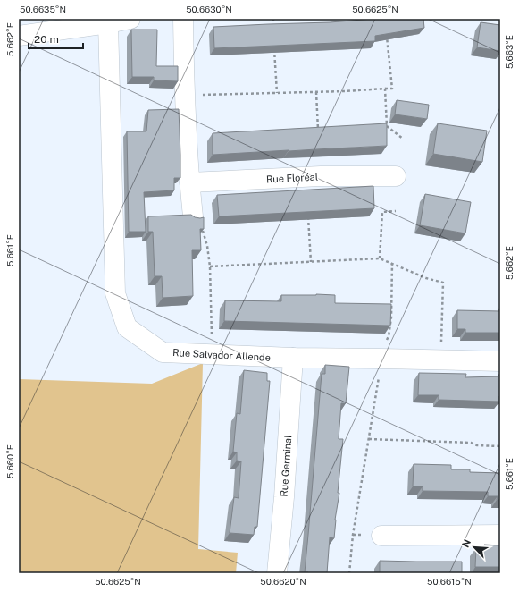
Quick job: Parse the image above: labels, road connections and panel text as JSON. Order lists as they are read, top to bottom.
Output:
{
  "streets": {
    "street": ["Rue Floréal", "Rue Salvador Allende", "Rue Germinal"]
  },
  "crossings": [
    ["Rue Salvador Allende", "Rue Germinal"]
  ],
  "scale_bar": "20 m",
  "north": "top left",
  "coordinates": [
    "50.6635°N",
    "50.6630°N",
    "50.6625°N",
    "5.662°E",
    "5.663°E",
    "5.661°E",
    "5.660°E",
    "50.6620°N",
    "50.6615°N"
  ]
}
